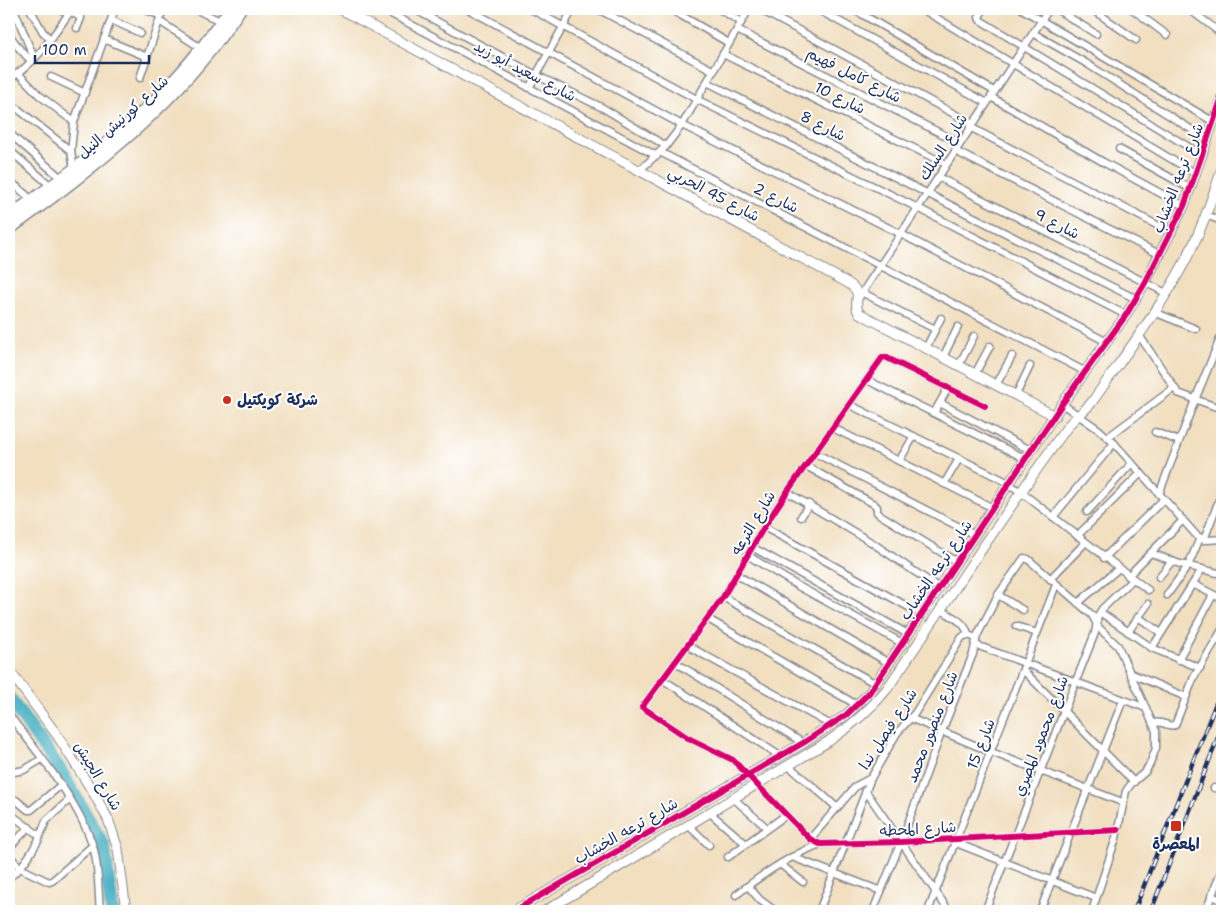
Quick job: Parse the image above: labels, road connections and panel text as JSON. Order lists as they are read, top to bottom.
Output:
{
  "streets": {
    "highway": ["شارع كورنيش النيل"],
    "street": [
      "شارع سعيد أبو زيد",
      "شارع كامل فهيم",
      "شارع 10",
      "شارع 8",
      "شارع السلك",
      "شارع ترعه الخشاب",
      "شارع 45 الحربي",
      "شارع 2",
      "شارع 9",
      "شارع الترعه",
      "شارع منصور محمد",
      "شارع فيصل ندا",
      "شارع محمود المصري",
      "شارع 15",
      "شارع الجيش",
      "شارع المحطه"
    ]
  },
  "crossings": [
    ["شارع سعيد أبو زيد", "شارع 2"],
    ["شارع كامل فهيم", "شارع السلك"],
    ["شارع 10", "شارع السلك"],
    ["شارع 8", "شارع السلك"],
    ["شارع 8", "شارع ترعه الخشاب"],
    ["شارع السلك", "شارع 45 الحربي"],
    ["شارع السلك", "شارع 2"],
    ["شارع السلك", "شارع 9"],
    ["شارع ترعه الخشاب", "شارع 45 الحربي"],
    ["شارع ترعه الخشاب", "شارع 2"],
    ["شارع ترعه الخشاب", "شارع 9"],
    ["شارع ترعه الخشاب", "شارع المحطه"],
    ["شارع الترعه", "شارع المحطه"],
    ["شارع منصور محمد", "شارع المحطه"],
    ["شارع فيصل ندا", "شارع المحطه"],
    ["شارع محمود المصري", "شارع المحطه"],
    ["شارع 15", "شارع المحطه"]
  ],
  "places": {
    "other": ["شركة كويكتيل"],
    "transit": ["المعصرة"]
  },
  "scale_bar": "100 m"
}
